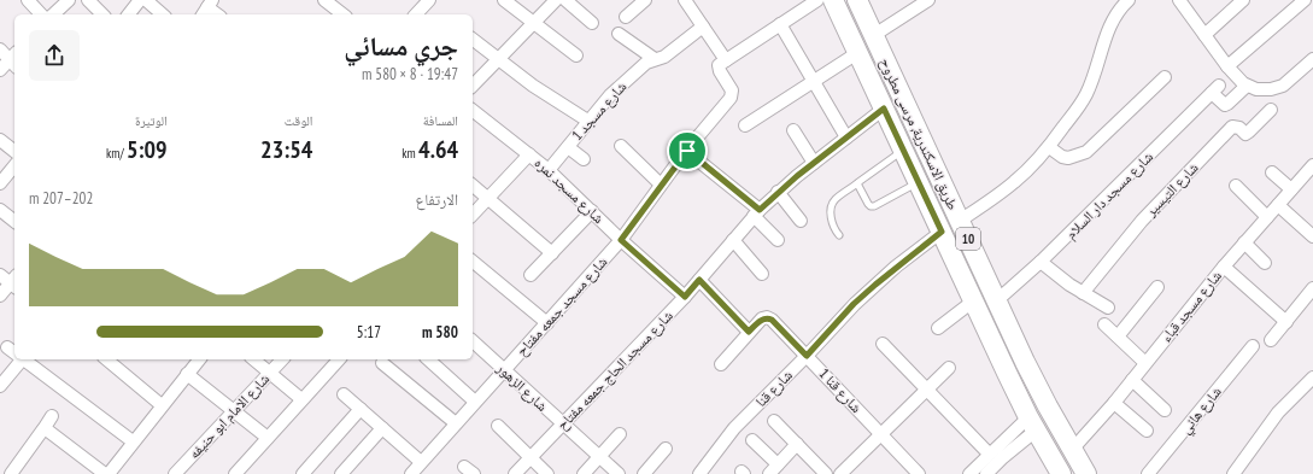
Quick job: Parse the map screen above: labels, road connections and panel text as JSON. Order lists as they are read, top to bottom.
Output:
{
  "streets": {
    "main road": ["طريق الاسكندرية, مرسى مطروح", "10"],
    "street": [
      "شارع مسجد 1",
      "شارع التيسير",
      "شارع مسجد نمره",
      "شارع مسجد دار السلام",
      "شارع مسجد جمعه مفتاح",
      "شارع مسجد قباء",
      "شارع مسجد الحاج جمعه مفتاح",
      "شارع الزهور",
      "شارع قنا",
      "شارع قنا 1",
      "شارع هاني",
      "شارع الامام ابو حنيفه"
    ]
  },
  "crossings": [
    ["شارع مسجد 1", "شارع مسجد نمره"],
    ["طريق الاسكندرية, مرسى مطروح", "شارع مسجد دار السلام"],
    ["طريق الاسكندرية, مرسى مطروح", "شارع مسجد قباء"],
    ["طريق الاسكندرية, مرسى مطروح", "شارع مسجد الحاج جمعه مفتاح"],
    ["طريق الاسكندرية, مرسى مطروح", "شارع قنا"],
    ["شارع مسجد نمره", "شارع مسجد جمعه مفتاح"],
    ["شارع مسجد نمره", "شارع مسجد الحاج جمعه مفتاح"],
    ["شارع مسجد جمعه مفتاح", "شارع الزهور"],
    ["شارع مسجد الحاج جمعه مفتاح", "شارع الزهور"],
    ["شارع قنا", "شارع قنا 1"]
  ],
  "page": {
    "heading": ["جري مسائي", "19:47 · 8 × 580 m"],
    "stats": [
      ["المسافة", "4.64 km"],
      ["الوقت", "23:54"],
      ["الوتيرة", "5:09 /km"]
    ],
    "chart": ["الارتفاع", "202–207 m"],
    "list": [
      {
        "name": "580 m",
        "note": "5:17"
      }
    ]
  }
}
